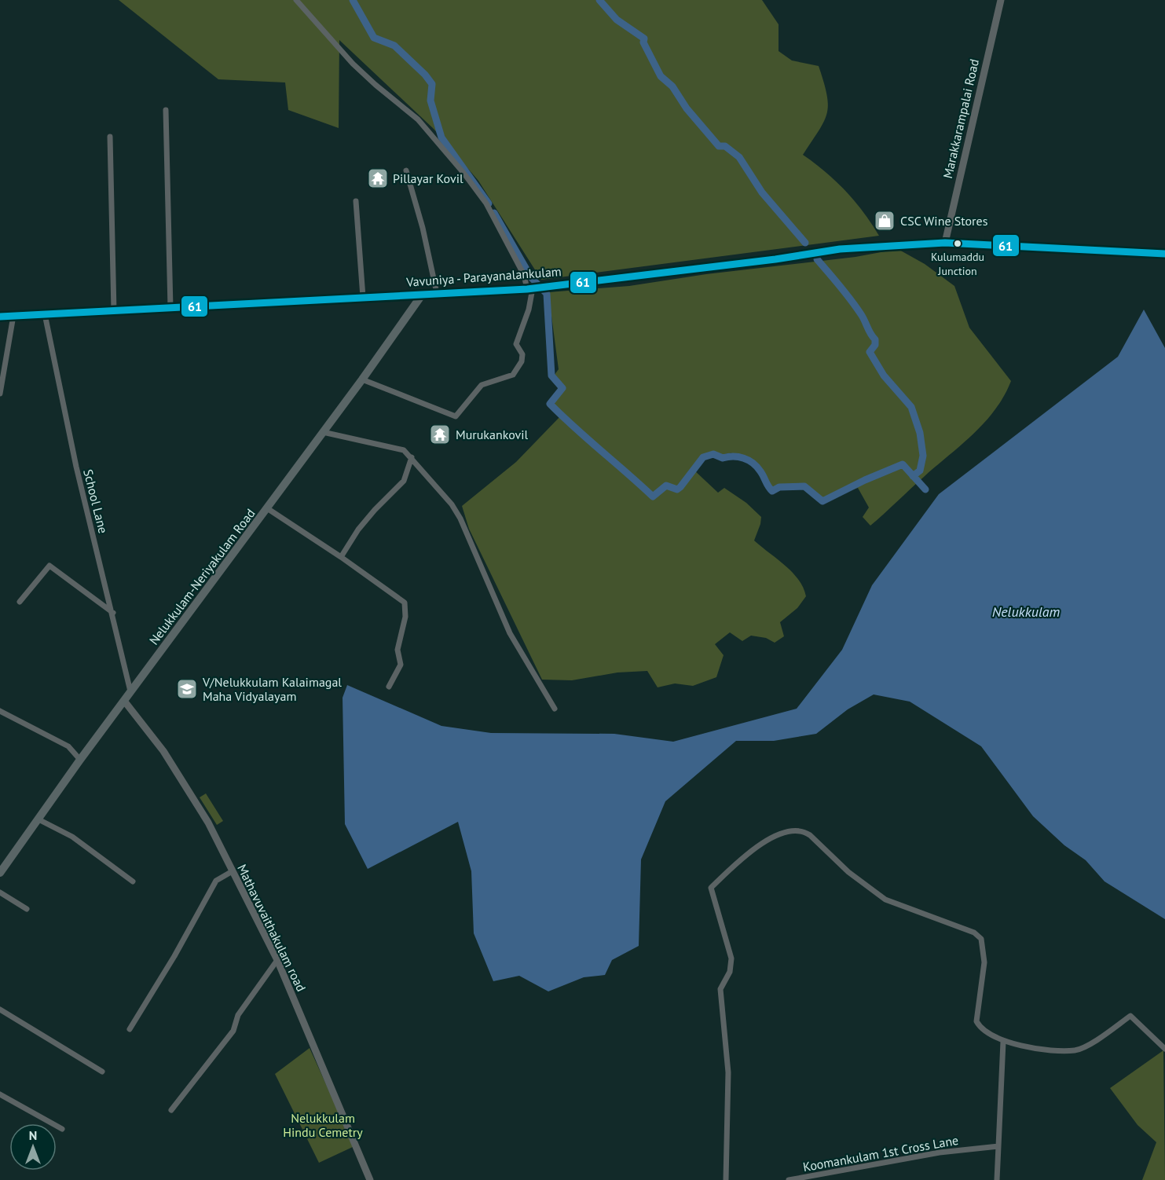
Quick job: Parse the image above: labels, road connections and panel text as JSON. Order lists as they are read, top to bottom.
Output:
{
  "streets": {
    "highway": ["Vavuniya - Parayanalankulam"],
    "main road": ["Nelukkulam-Neriyakulam Road"],
    "street": [
      "Marakkarampalai Road",
      "School Lane",
      "Mathavuvaithakulam road",
      "Koomankulam 1st Cross Lane"
    ]
  },
  "crossings": [
    ["Marakkarampalai Road", "Vavuniya - Parayanalankulam"],
    ["Vavuniya - Parayanalankulam", "School Lane"],
    ["Vavuniya - Parayanalankulam", "Nelukkulam-Neriyakulam Road"],
    ["School Lane", "Nelukkulam-Neriyakulam Road"],
    ["Nelukkulam-Neriyakulam Road", "Mathavuvaithakulam road"]
  ],
  "water": ["Nelukkulam"],
  "parks": ["Nelukkulam Hindu Cemetry"],
  "places": {
    "temple": ["Pillayar Kovil", "Murukankovil"],
    "shop": ["CSC Wine Stores"],
    "other": ["Kulumaddu Junction"],
    "school or university": ["V/Nelukkulam Kalaimagal Maha Vidyalayam"]
  },
  "lines": ["transit line 61"],
  "north": "top"
}
